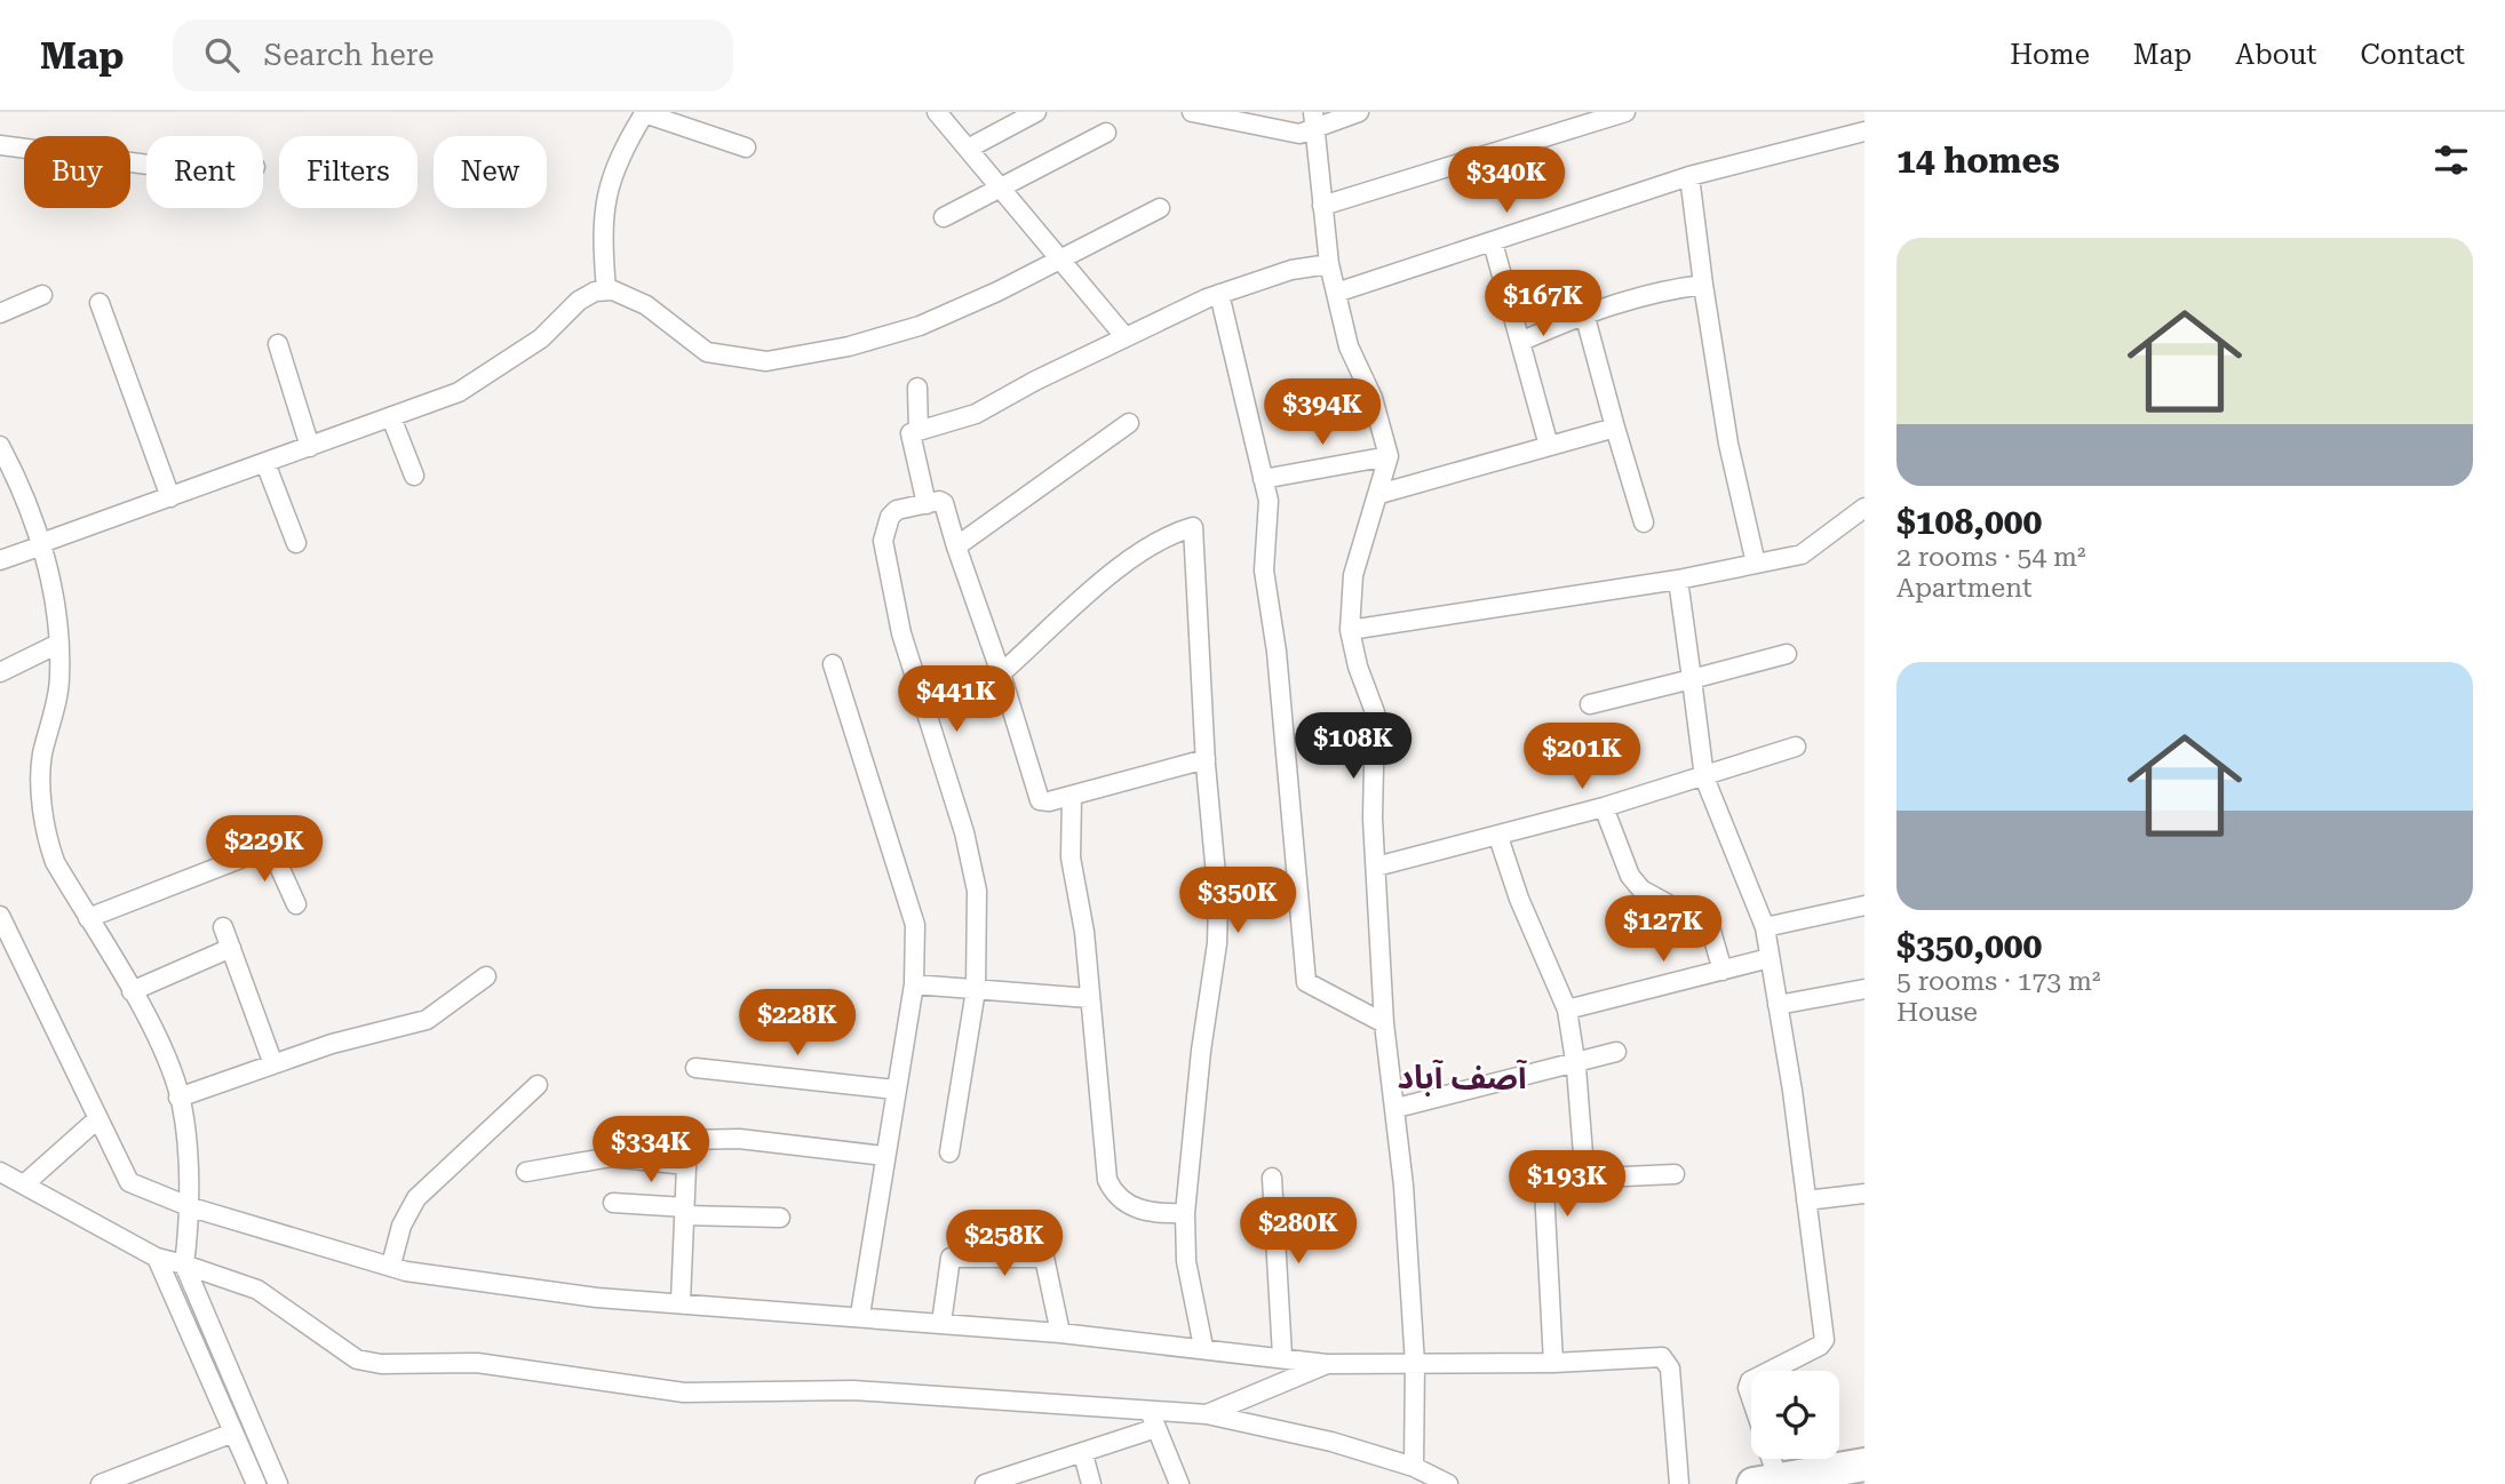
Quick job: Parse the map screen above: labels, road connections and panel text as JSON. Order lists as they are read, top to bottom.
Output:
{
  "districts": ["آصف آباد"],
  "page": {
    "header": "Map",
    "search": "Search here",
    "nav": [
      "Home",
      "Map",
      "About",
      "Contact"
    ],
    "heading": "14 homes",
    "chip": [
      "Buy",
      "Rent",
      "Filters",
      "New"
    ],
    "price": [
      "$340K",
      "$167K",
      "$394K",
      "$441K",
      "$108K",
      "$201K",
      "$229K",
      "$350K",
      "$127K",
      "$228K",
      "$334K",
      "$193K",
      "$280K",
      "$258K"
    ],
    "list": [
      {
        "name": "$108,000",
        "note": "2 rooms · 54 m² · Apartment"
      },
      {
        "name": "$350,000",
        "note": "5 rooms · 173 m² · House"
      }
    ]
  }
}
